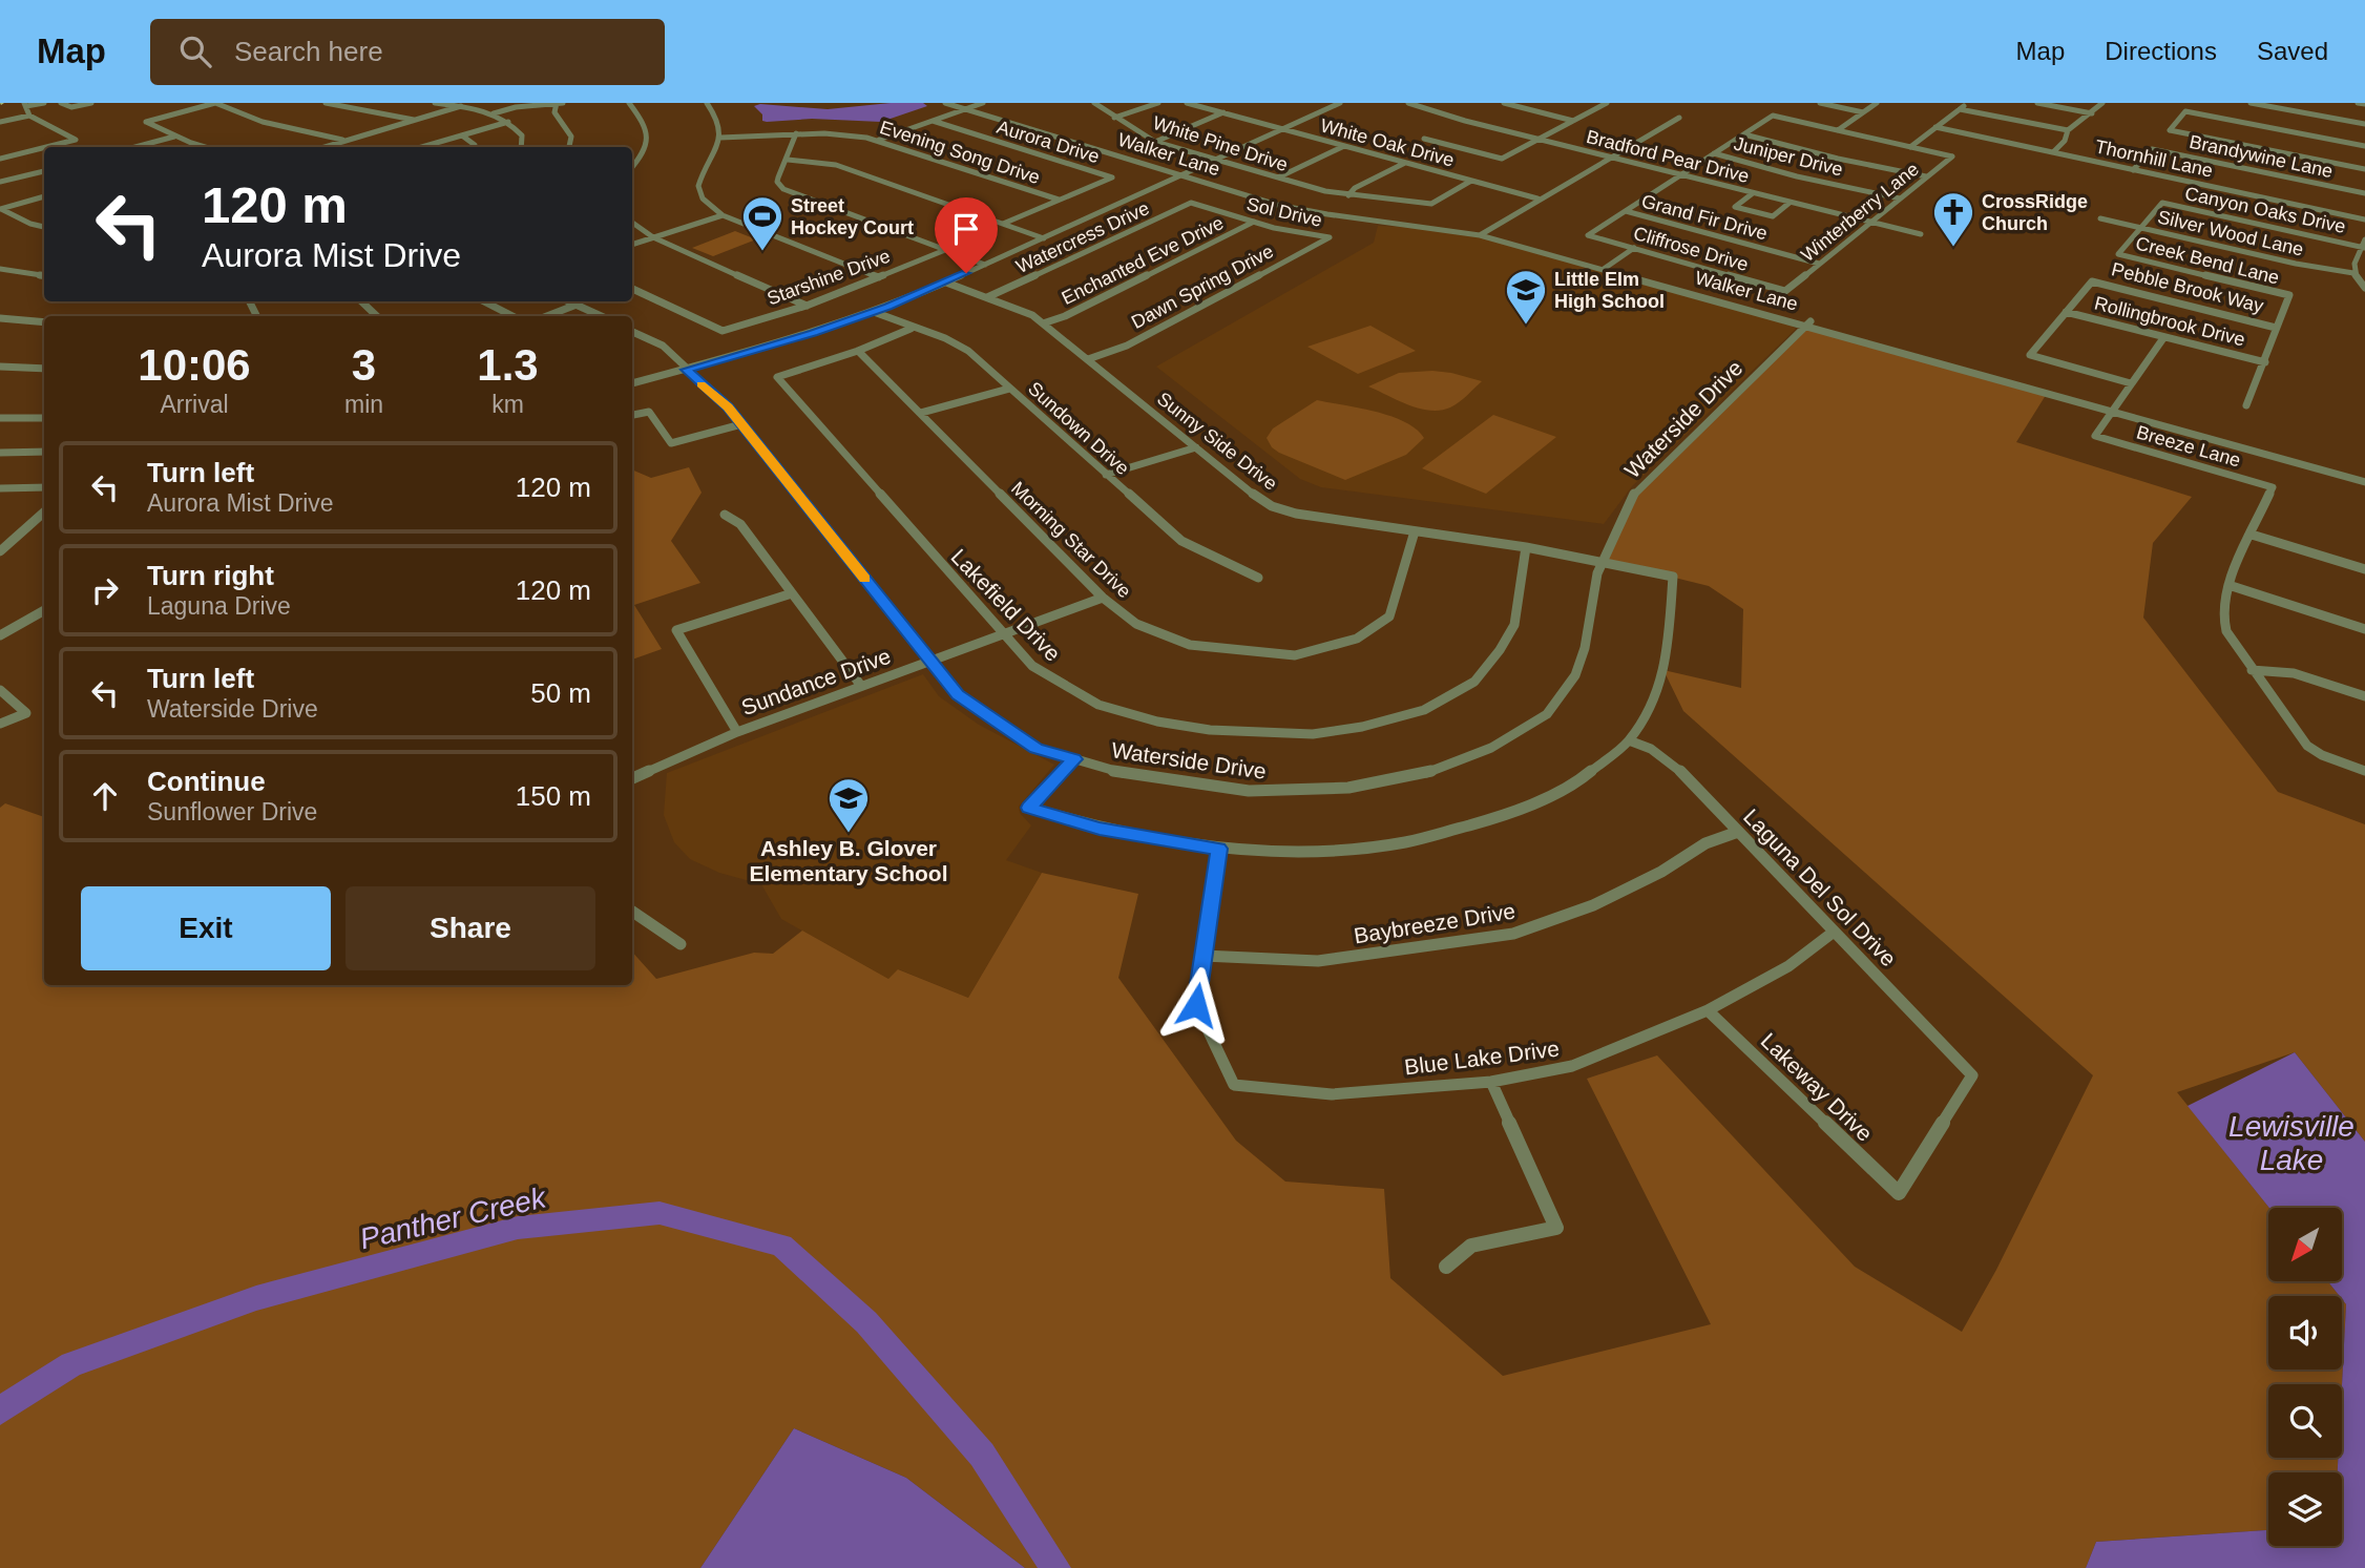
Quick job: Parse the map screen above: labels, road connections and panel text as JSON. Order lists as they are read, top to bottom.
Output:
{
  "streets": {
    "street": [
      "Aurora Drive",
      "White Oak Drive",
      "White Pine Drive",
      "Evening Song Drive",
      "Walker Lane",
      "Bradford Pear Drive",
      "Juniper Drive",
      "Brandywine Lane",
      "Thornhill Lane",
      "Canyon Oaks Drive",
      "Sol Drive",
      "Winterberry Lane",
      "Grand Fir Drive",
      "Silver Wood Lane",
      "Watercress Drive",
      "Cliffrose Drive",
      "Enchanted Eve Drive",
      "Creek Bend Lane",
      "Starshine Drive",
      "Dawn Spring Drive",
      "Pebble Brook Way",
      "Rollingbrook Drive",
      "Waterside Drive",
      "Sundown Drive",
      "Sunny Side Drive",
      "Breeze Lane",
      "Morning Star Drive",
      "Lakefield Drive",
      "Sundance Drive",
      "Laguna Del Sol Drive",
      "Baybreeze Drive",
      "Blue Lake Drive",
      "Lakeway Drive"
    ]
  },
  "crossings": [
    ["Aurora Drive", "Evening Song Drive"],
    ["White Oak Drive", "White Pine Drive"],
    ["Walker Lane", "Waterside Drive"],
    ["Walker Lane", "Breeze Lane"],
    ["Bradford Pear Drive", "Winterberry Lane"],
    ["Juniper Drive", "Winterberry Lane"],
    ["Brandywine Lane", "Thornhill Lane"],
    ["Canyon Oaks Drive", "Silver Wood Lane"],
    ["Canyon Oaks Drive", "Creek Bend Lane"],
    ["Sol Drive", "Watercress Drive"],
    ["Sol Drive", "Enchanted Eve Drive"],
    ["Sol Drive", "Dawn Spring Drive"],
    ["Winterberry Lane", "Grand Fir Drive"],
    ["Winterberry Lane", "Cliffrose Drive"],
    ["Grand Fir Drive", "Cliffrose Drive"],
    ["Silver Wood Lane", "Creek Bend Lane"],
    ["Watercress Drive", "Sunny Side Drive"],
    ["Enchanted Eve Drive", "Sunny Side Drive"],
    ["Creek Bend Lane", "Pebble Brook Way"],
    ["Dawn Spring Drive", "Sunny Side Drive"],
    ["Pebble Brook Way", "Rollingbrook Drive"],
    ["Waterside Drive", "Sunny Side Drive"],
    ["Waterside Drive", "Sundance Drive"],
    ["Sunny Side Drive", "Morning Star Drive"],
    ["Sunny Side Drive", "Lakefield Drive"],
    ["Sunny Side Drive", "Laguna Del Sol Drive"],
    ["Morning Star Drive", "Lakefield Drive"],
    ["Morning Star Drive", "Sundance Drive"],
    ["Lakefield Drive", "Sundance Drive"],
    ["Laguna Del Sol Drive", "Baybreeze Drive"],
    ["Laguna Del Sol Drive", "Blue Lake Drive"],
    ["Laguna Del Sol Drive", "Lakeway Drive"],
    ["Baybreeze Drive", "Blue Lake Drive"],
    ["Blue Lake Drive", "Lakeway Drive"]
  ],
  "water": ["Lewisville Lake", "Panther Creek"],
  "places": {
    "church": ["CrossRidge Church"],
    "sports": ["Street Hockey Court"],
    "school or university": ["Little Elm High School", "Ashley B. Glover Elementary School"]
  },
  "north": "bottom left",
  "page": {
    "header": "Map",
    "search": "Search here",
    "nav": ["Map", "Directions", "Saved"],
    "turn": ["120 m", "Aurora Mist Drive"],
    "eta": [
      "10:06",
      "Arrival",
      "3",
      "min",
      "1.3",
      "km"
    ],
    "list": [
      {
        "name": "Turn left",
        "note": "Aurora Mist Drive",
        "value": "120 m"
      },
      {
        "name": "Turn right",
        "note": "Laguna Drive",
        "value": "120 m"
      },
      {
        "name": "Turn left",
        "note": "Waterside Drive",
        "value": "50 m"
      },
      {
        "name": "Continue",
        "note": "Sunflower Drive",
        "value": "150 m"
      }
    ],
    "buttons": ["Exit", "Share"]
  }
}
